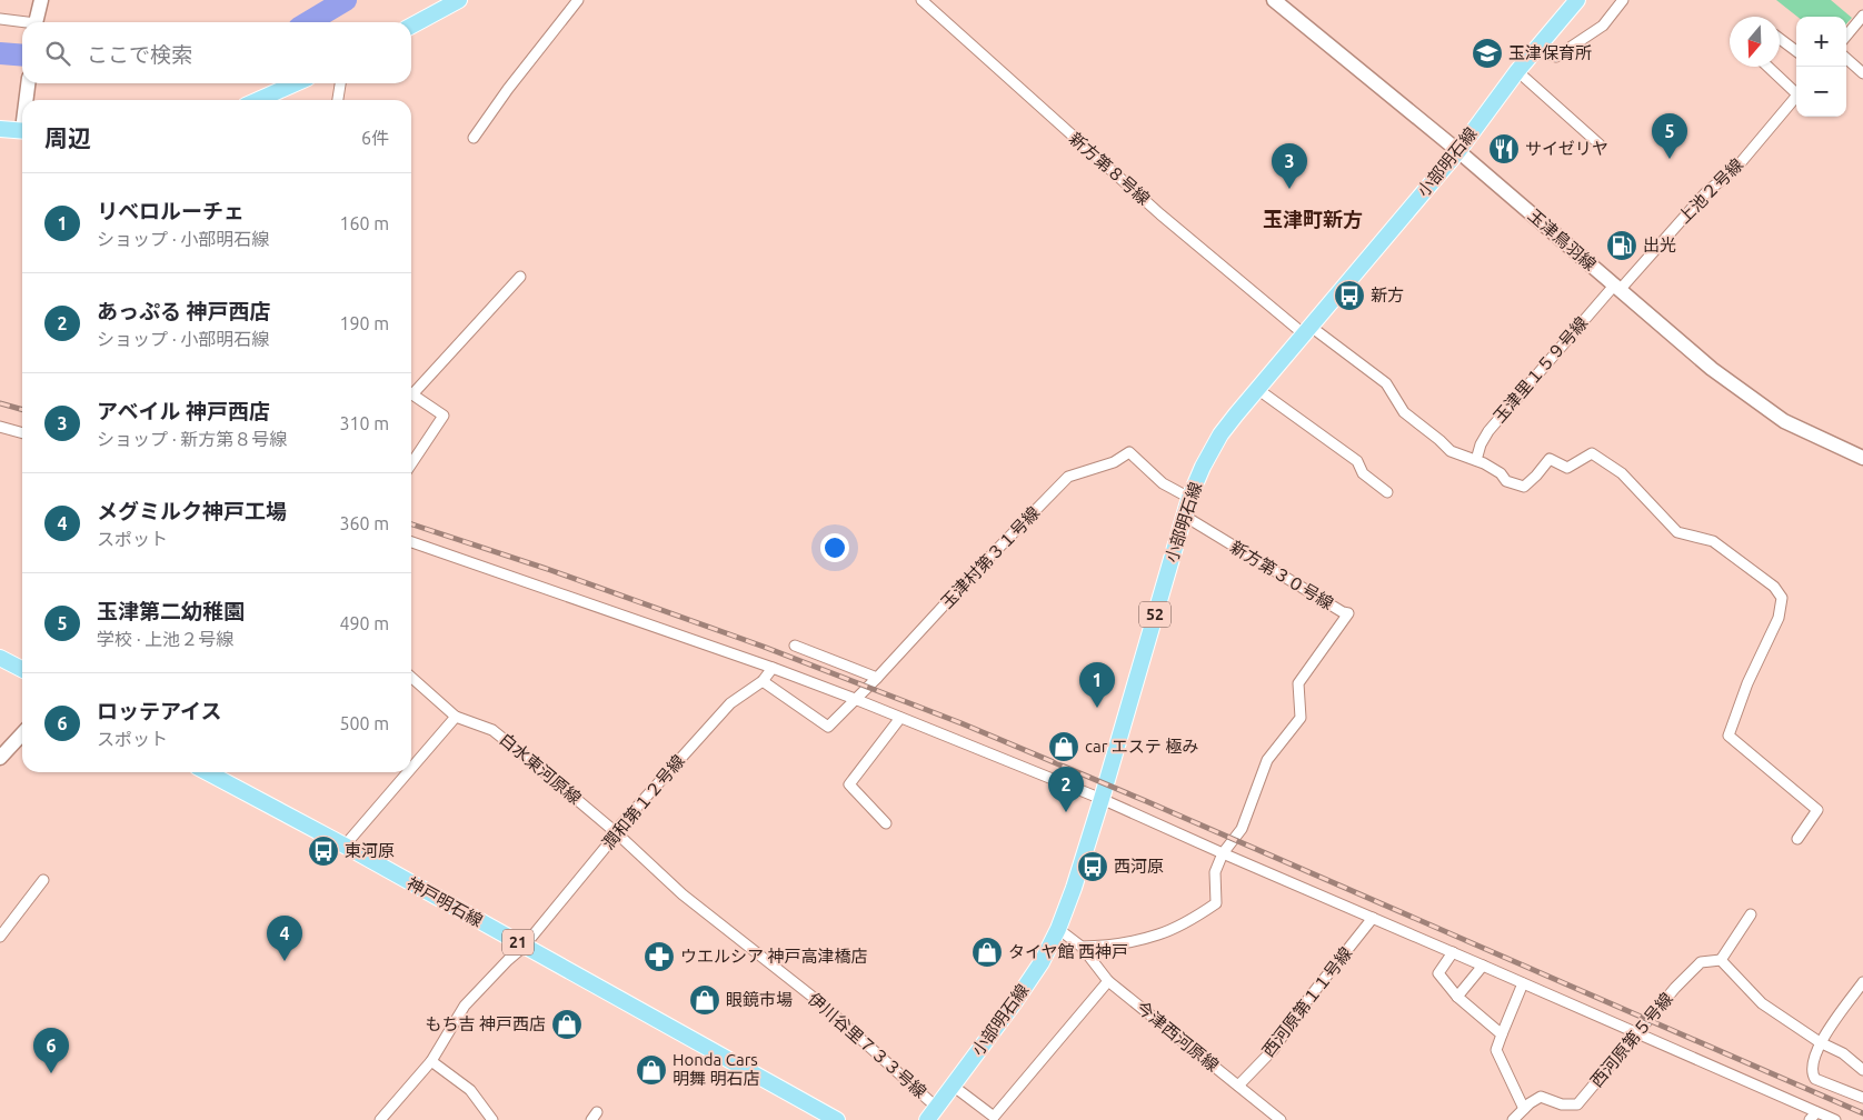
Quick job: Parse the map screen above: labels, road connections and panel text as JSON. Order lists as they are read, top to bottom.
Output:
{
  "streets": {
    "main road": [
      "小部明石線",
      "52",
      "神戸明石線",
      "21"
    ],
    "street": [
      "新方第８号線",
      "上池２号線",
      "玉津鳥羽線",
      "玉津里１５９号線",
      "玉津村第３１号線",
      "新方第３０号線",
      "白水東河原線",
      "潤和第１２号線",
      "西河原第１１号線",
      "今津西河原線",
      "西河原第５号線",
      "伊川谷里７３３号線"
    ]
  },
  "crossings": [
    ["小部明石線", "新方第８号線"],
    ["小部明石線", "玉津鳥羽線"],
    ["小部明石線", "玉津村第３１号線"],
    ["小部明石線", "新方第３０号線"],
    ["小部明石線", "伊川谷里７３３号線"],
    ["新方第８号線", "玉津里１５９号線"],
    ["上池２号線", "玉津鳥羽線"],
    ["上池２号線", "玉津里１５９号線"],
    ["玉津鳥羽線", "玉津里１５９号線"],
    ["新方第３０号線", "今津西河原線"],
    ["白水東河原線", "潤和第１２号線"],
    ["白水東河原線", "伊川谷里７３３号線"],
    ["潤和第１２号線", "神戸明石線"],
    ["潤和第１２号線", "伊川谷里７３３号線"],
    ["西河原第１１号線", "今津西河原線"]
  ],
  "districts": ["玉津町新方"],
  "places": {
    "school or university": ["玉津保育所"],
    "restaurant": ["サイゼリヤ"],
    "fuel station": ["出光"],
    "bus stop": ["新方", "東河原", "西河原"],
    "shop": [
      "car エステ 極み",
      "タイヤ館 西神戸",
      "眼鏡市場",
      "もち吉 神戸西店",
      "Honda Cars 明舞 明石店"
    ],
    "pharmacy": ["ウエルシア 神戸高津橋店"]
  },
  "north": "bottom",
  "page": {
    "map_buttons": ["+", "−"],
    "search": "ここで検索",
    "heading": ["周辺", "6件"],
    "pins": [
      "5",
      "3",
      "1",
      "2",
      "4",
      "6"
    ],
    "list": [
      {
        "mark": "1",
        "name": "リベロルーチェ",
        "note": "ショップ · 小部明石線",
        "value": "160 m"
      },
      {
        "mark": "2",
        "name": "あっぷる 神戸西店",
        "note": "ショップ · 小部明石線",
        "value": "190 m"
      },
      {
        "mark": "3",
        "name": "アベイル 神戸西店",
        "note": "ショップ · 新方第８号線",
        "value": "310 m"
      },
      {
        "mark": "4",
        "name": "メグミルク神戸工場",
        "note": "スポット",
        "value": "360 m"
      },
      {
        "mark": "5",
        "name": "玉津第二幼稚園",
        "note": "学校 · 上池２号線",
        "value": "490 m"
      },
      {
        "mark": "6",
        "name": "ロッテアイス",
        "note": "スポット",
        "value": "500 m"
      }
    ]
  }
}
